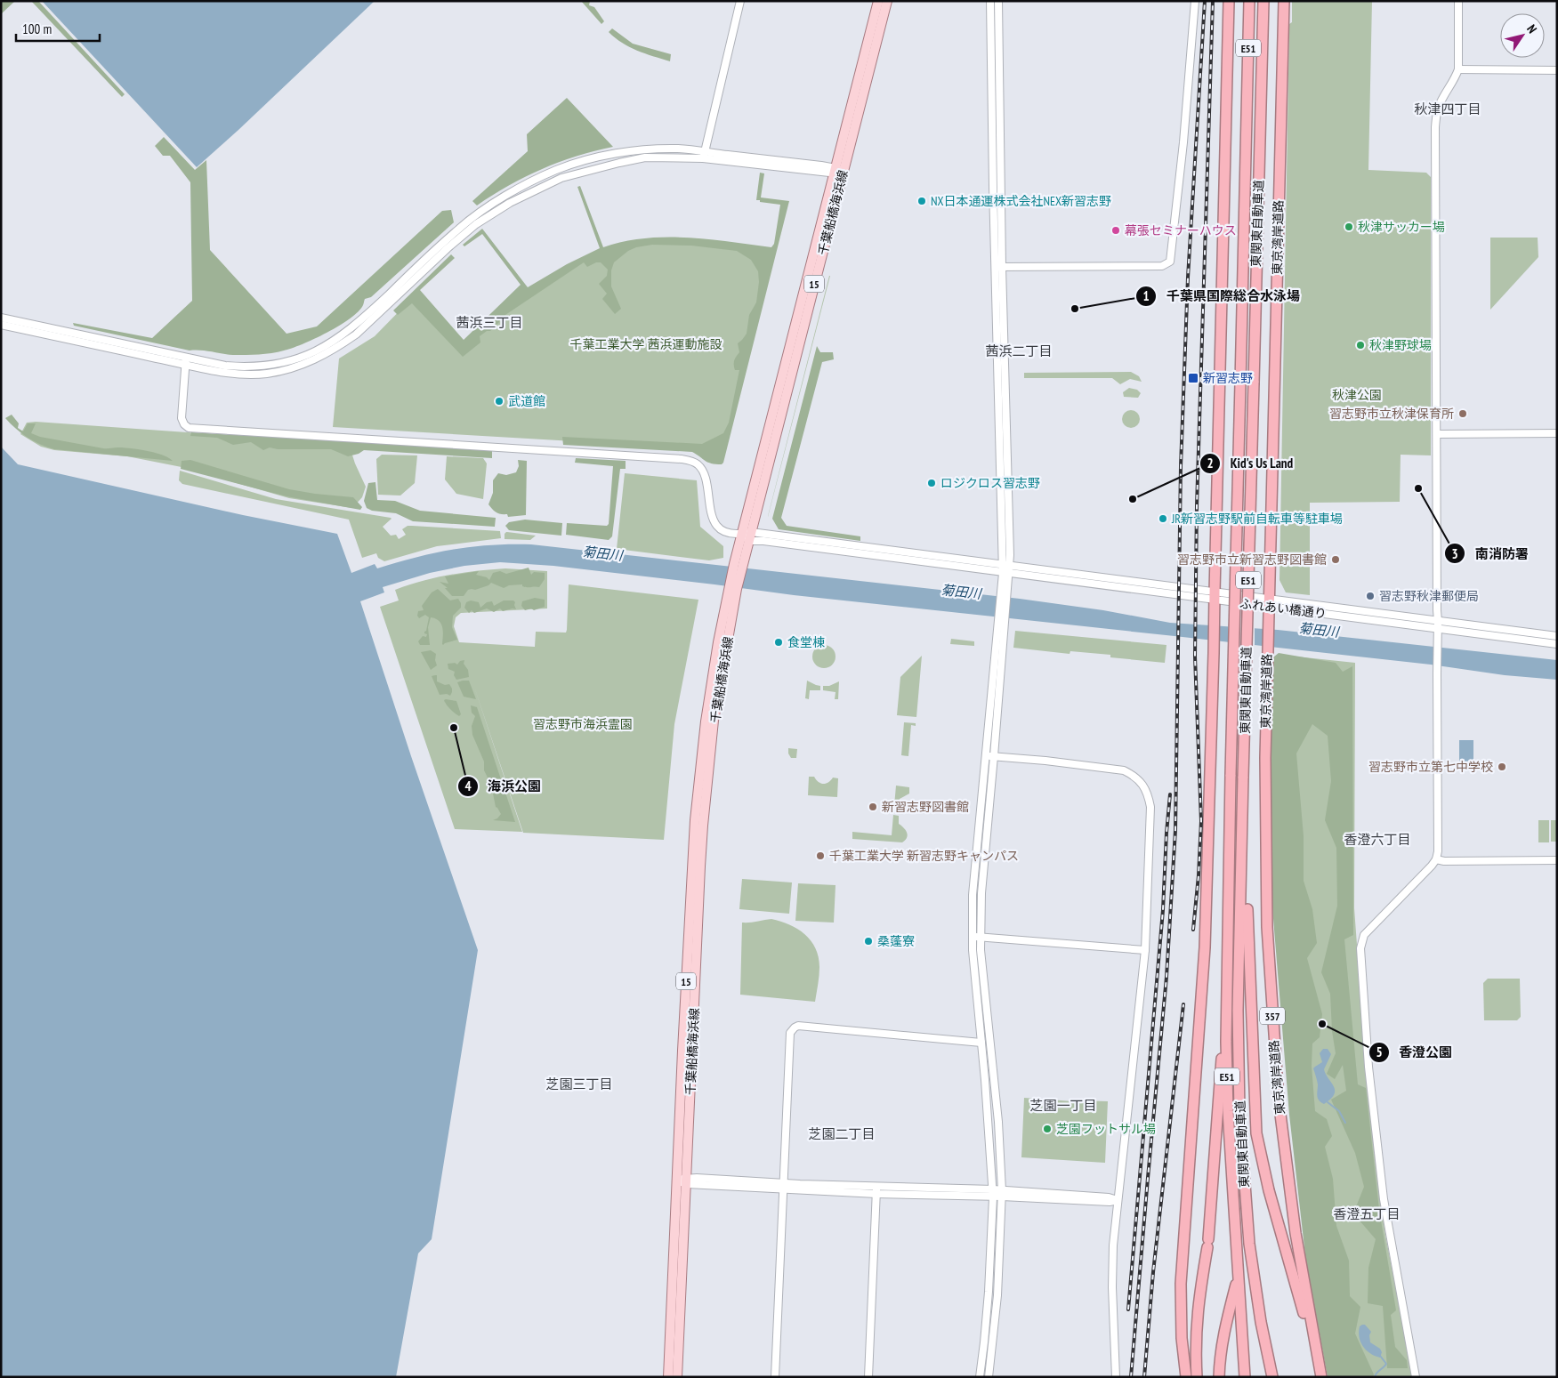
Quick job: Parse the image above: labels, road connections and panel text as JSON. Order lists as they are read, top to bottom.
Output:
{
  "streets": {
    "highway": [
      "E51",
      "東関東自動車道",
      "東京湾岸道路",
      "357"
    ],
    "main road": ["千葉船橋海浜線", "15"],
    "street": ["ふれあい橋通り"]
  },
  "crossings": [
    ["千葉船橋海浜線", "ふれあい橋通り"],
    ["東京湾岸道路", "ふれあい橋通り"]
  ],
  "districts": [
    "秋津四丁目",
    "茜浜三丁目",
    "茜浜二丁目",
    "香澄六丁目",
    "芝園三丁目",
    "芝園一丁目",
    "芝園二丁目",
    "香澄五丁目"
  ],
  "water": ["菊田川"],
  "parks": ["千葉工業大学 茜浜運動施設", "秋津公園", "習志野市海浜霊園"],
  "places": {
    "other": [
      "NX日本通運株式会社NEX新習志野",
      "秋津サッカー場",
      "幕張セミナーハウス",
      "千葉県国際総合水泳場",
      "秋津野球場",
      "武道館",
      "習志野市立秋津保育所",
      "ロジクロス習志野",
      "南消防署",
      "Kid's Us Land",
      "JR新習志野駅前自転車等駐車場",
      "習志野市立新習志野図書館",
      "習志野秋津郵便局",
      "食堂棟",
      "海浜公園",
      "習志野市立第七中学校",
      "新習志野図書館",
      "千葉工業大学 新習志野キャンパス",
      "桑蓬寮",
      "香澄公園",
      "芝園フットサル場"
    ],
    "transit": ["新習志野"]
  },
  "scale_bar": "100 m",
  "north": "top right"
}
